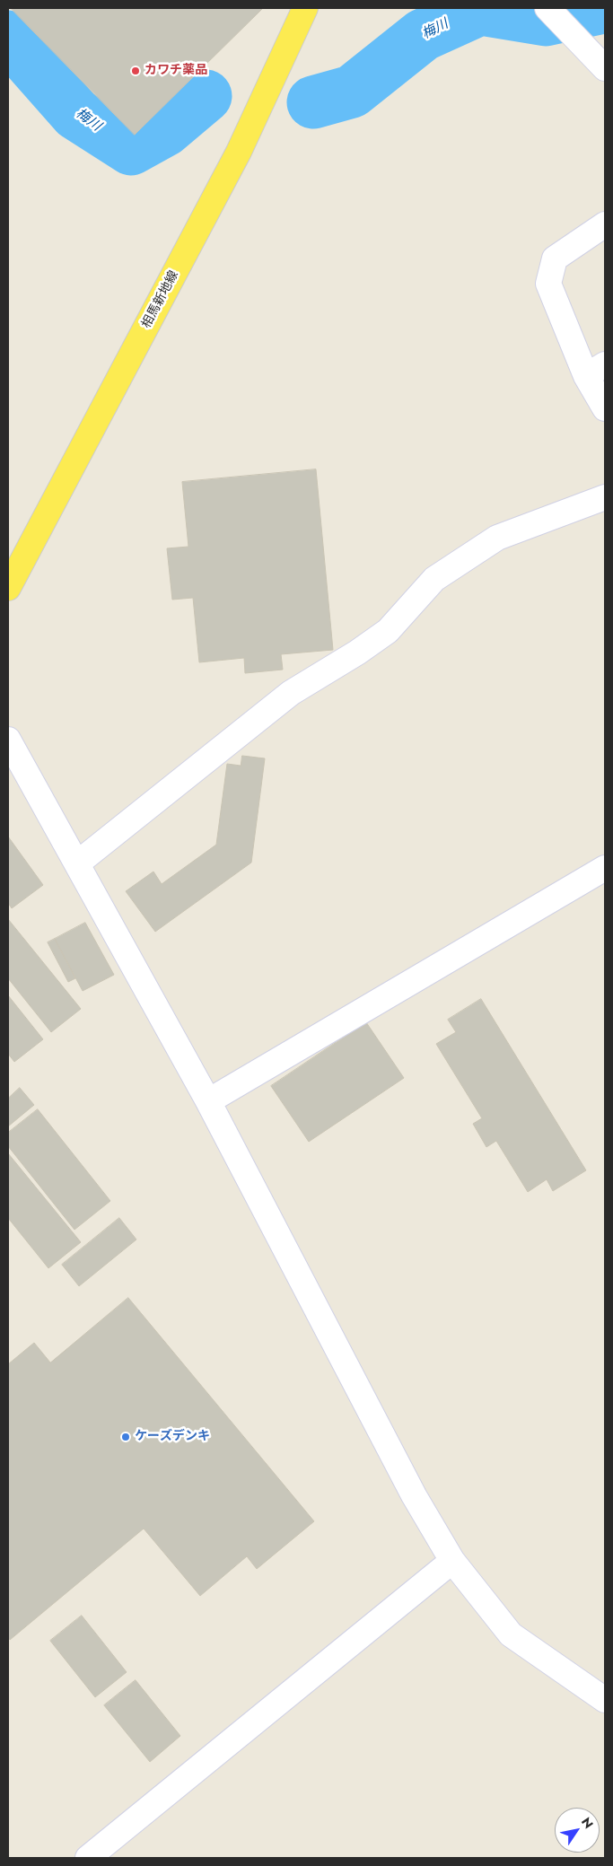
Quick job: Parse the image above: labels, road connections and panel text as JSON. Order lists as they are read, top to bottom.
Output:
{
  "streets": {
    "main road": ["相馬新地線"]
  },
  "water": ["梅川"],
  "places": ["カワチ薬品", "ケーズデンキ"],
  "north": "top right"
}
